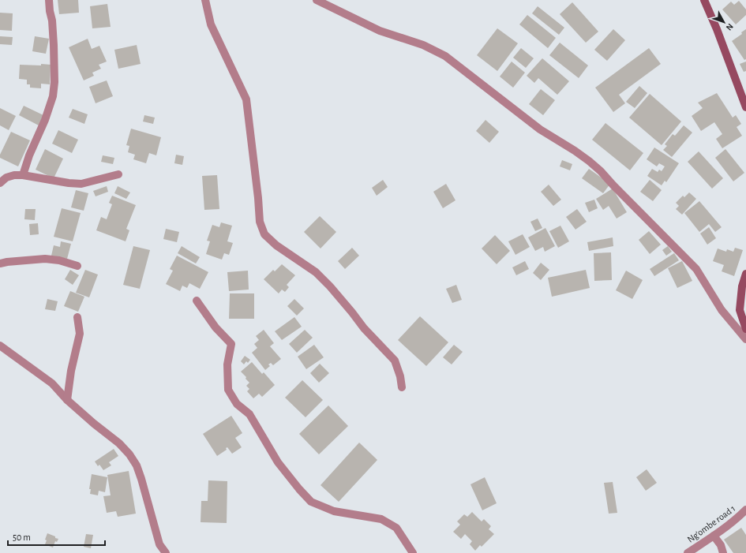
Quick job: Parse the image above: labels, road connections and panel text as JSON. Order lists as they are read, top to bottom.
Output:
{
  "streets": {
    "street": ["Ng’ombe road 1"]
  },
  "scale_bar": "50 m",
  "north": "bottom right"
}
